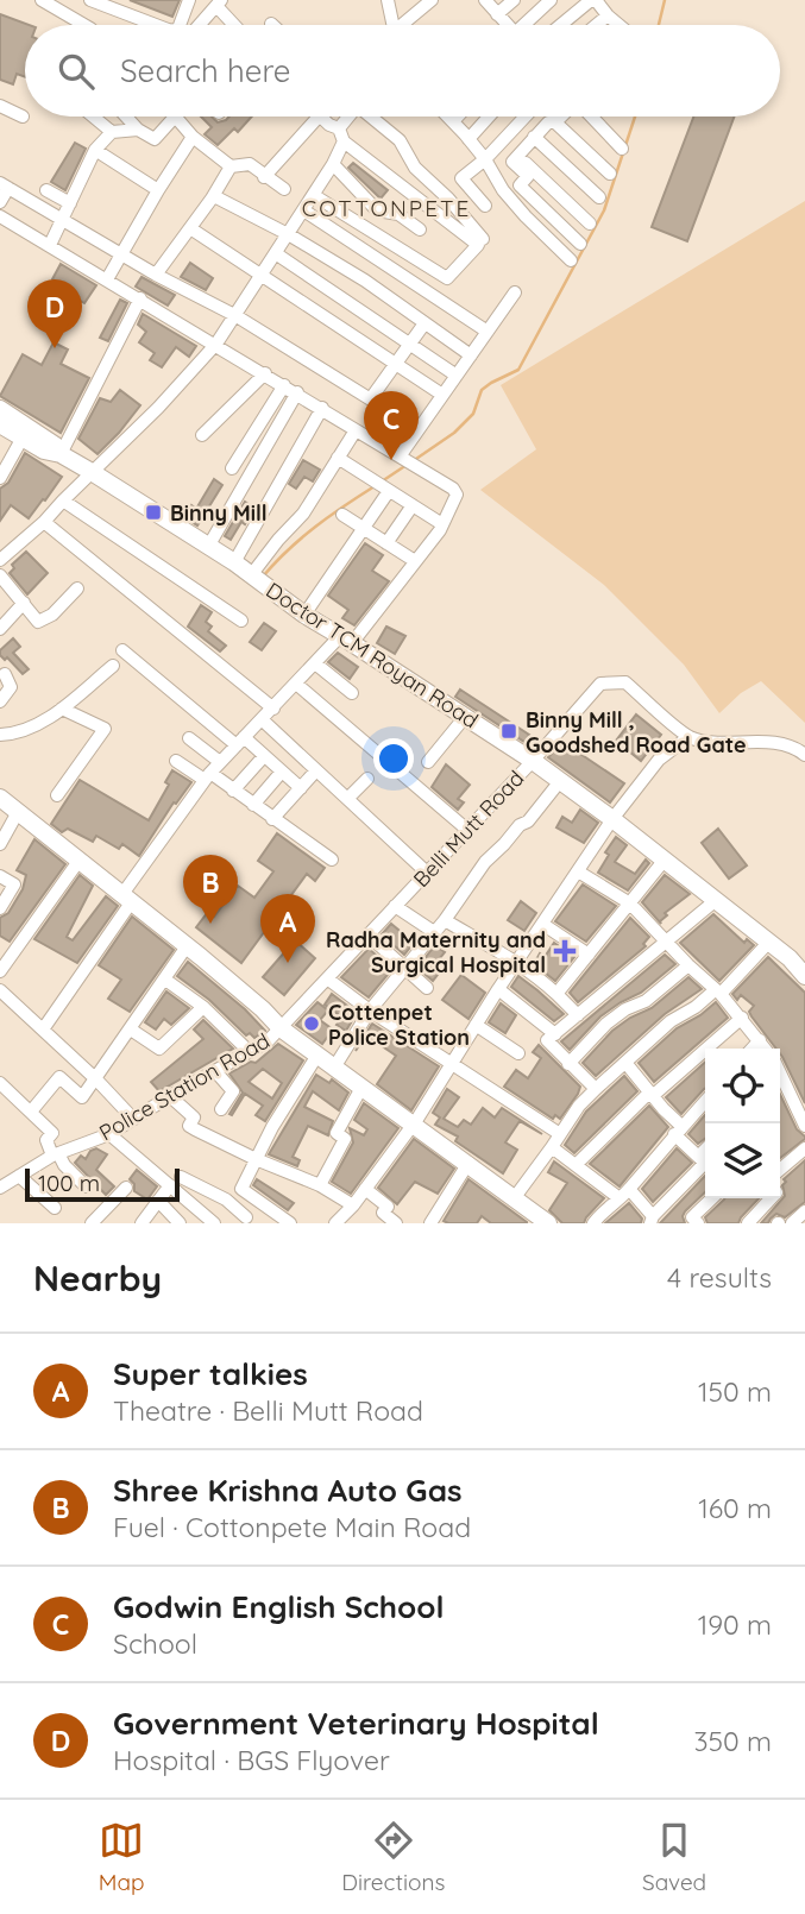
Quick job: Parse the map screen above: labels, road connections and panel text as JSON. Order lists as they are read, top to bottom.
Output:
{
  "streets": {
    "main road": ["Doctor TCM Royan Road"],
    "street": ["Belli Mutt Road", "Police Station Road"]
  },
  "crossings": [
    ["Doctor TCM Royan Road", "Belli Mutt Road"],
    ["Belli Mutt Road", "Police Station Road"]
  ],
  "districts": ["COTTONPETE"],
  "places": {
    "transit": ["Binny Mill", "Binny Mill , Goodshed Road Gate"],
    "health": ["Radha Maternity and Surgical Hospital"],
    "other": ["Cottenpet Police Station"]
  },
  "scale_bar": "100 m",
  "page": {
    "search": "Search here",
    "pins": [
      "D",
      "C",
      "B",
      "A"
    ],
    "scale": "100 m",
    "heading": ["Nearby", "4 results"],
    "list": [
      {
        "mark": "A",
        "name": "Super talkies",
        "note": "Theatre · Belli Mutt Road",
        "value": "150 m"
      },
      {
        "mark": "B",
        "name": "Shree Krishna Auto Gas",
        "note": "Fuel · Cottonpete Main Road",
        "value": "160 m"
      },
      {
        "mark": "C",
        "name": "Godwin English School",
        "note": "School",
        "value": "190 m"
      },
      {
        "mark": "D",
        "name": "Government Veterinary Hospital",
        "note": "Hospital · BGS Flyover",
        "value": "350 m"
      }
    ],
    "nav": ["Map", "Directions", "Saved"]
  }
}
